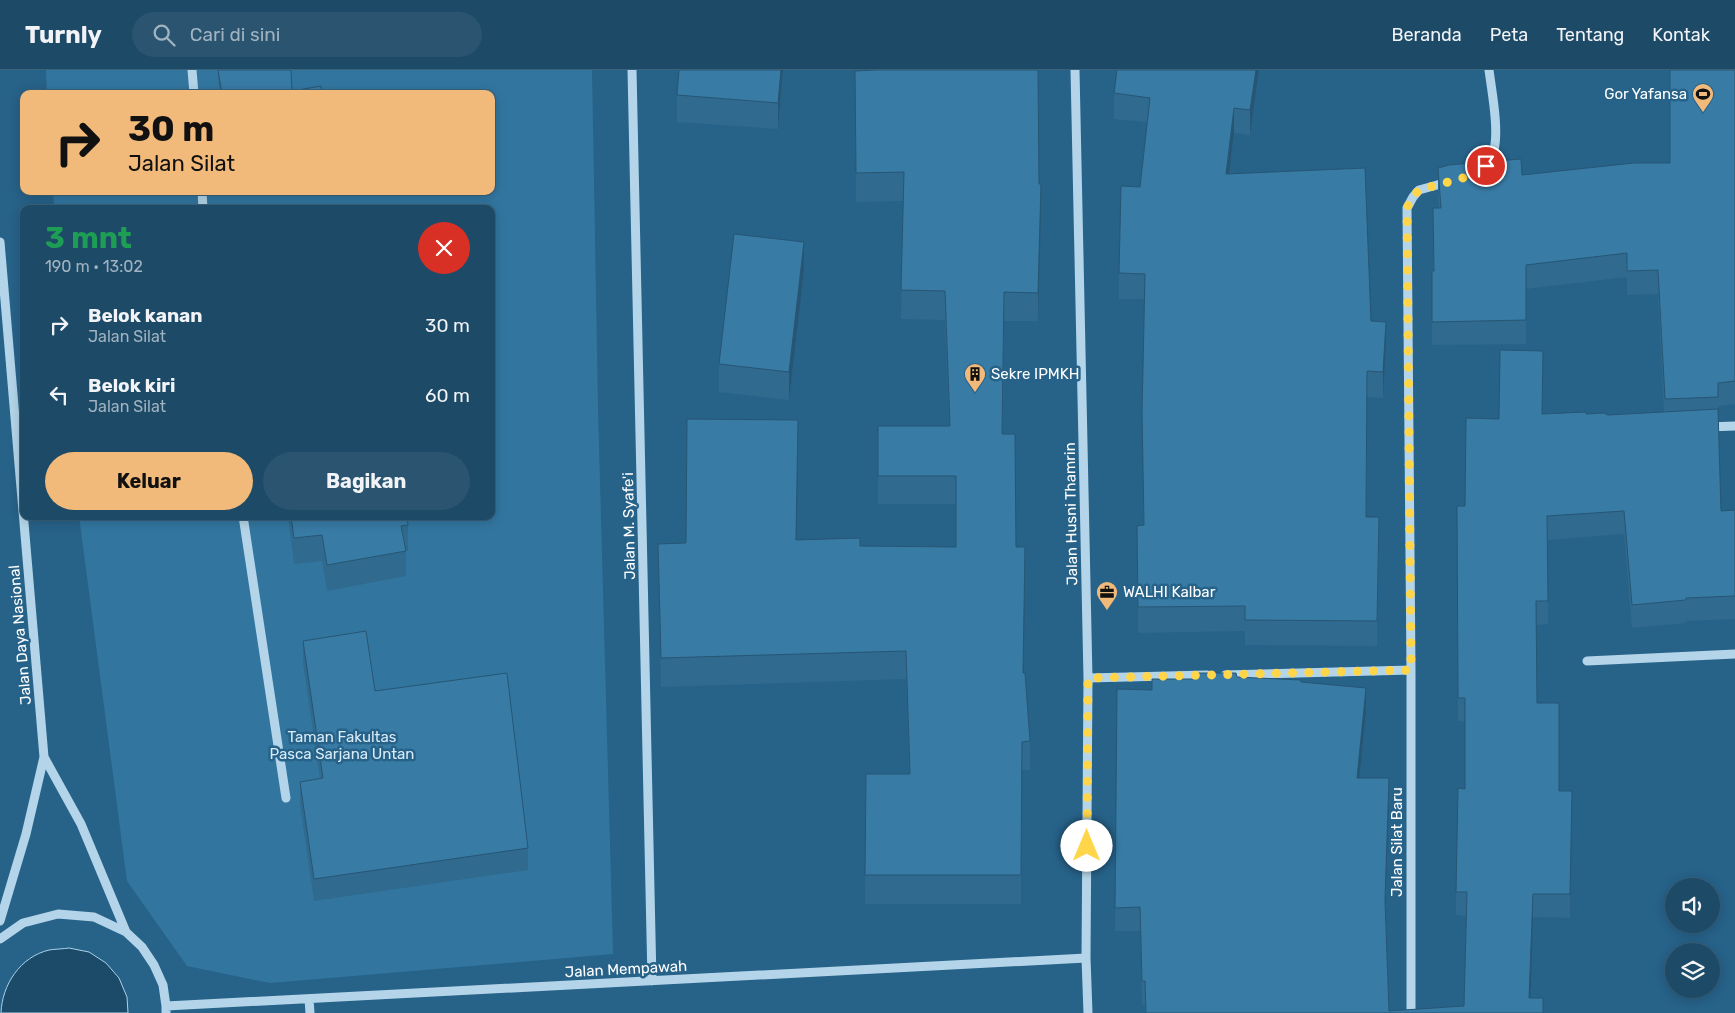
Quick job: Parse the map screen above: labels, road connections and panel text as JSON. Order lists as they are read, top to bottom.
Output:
{
  "streets": {
    "street": [
      "Jalan Husni Thamrin",
      "Jalan M. Syafe'i",
      "Jalan Daya Nasional",
      "Jalan Silat Baru",
      "Jalan Mempawah"
    ]
  },
  "crossings": [
    ["Jalan Husni Thamrin", "Jalan Mempawah"],
    ["Jalan M. Syafe'i", "Jalan Mempawah"],
    ["Jalan Daya Nasional", "Jalan Mempawah"]
  ],
  "parks": ["Taman Fakultas Pasca Sarjana Untan"],
  "places": {
    "sports": ["Gor Yafansa"],
    "building": ["Sekre IPMKH"],
    "office": ["WALHI Kalbar"]
  },
  "page": {
    "header": "Turnly",
    "search": "Cari di sini",
    "nav": [
      "Beranda",
      "Peta",
      "Tentang",
      "Kontak"
    ],
    "turn": ["30 m", "Jalan Silat"],
    "heading": ["3 mnt", "190 m · 13:02"],
    "list": [
      {
        "name": "Belok kanan",
        "note": "Jalan Silat",
        "value": "30 m"
      },
      {
        "name": "Belok kiri",
        "note": "Jalan Silat",
        "value": "60 m"
      }
    ],
    "buttons": ["Keluar", "Bagikan"]
  }
}
